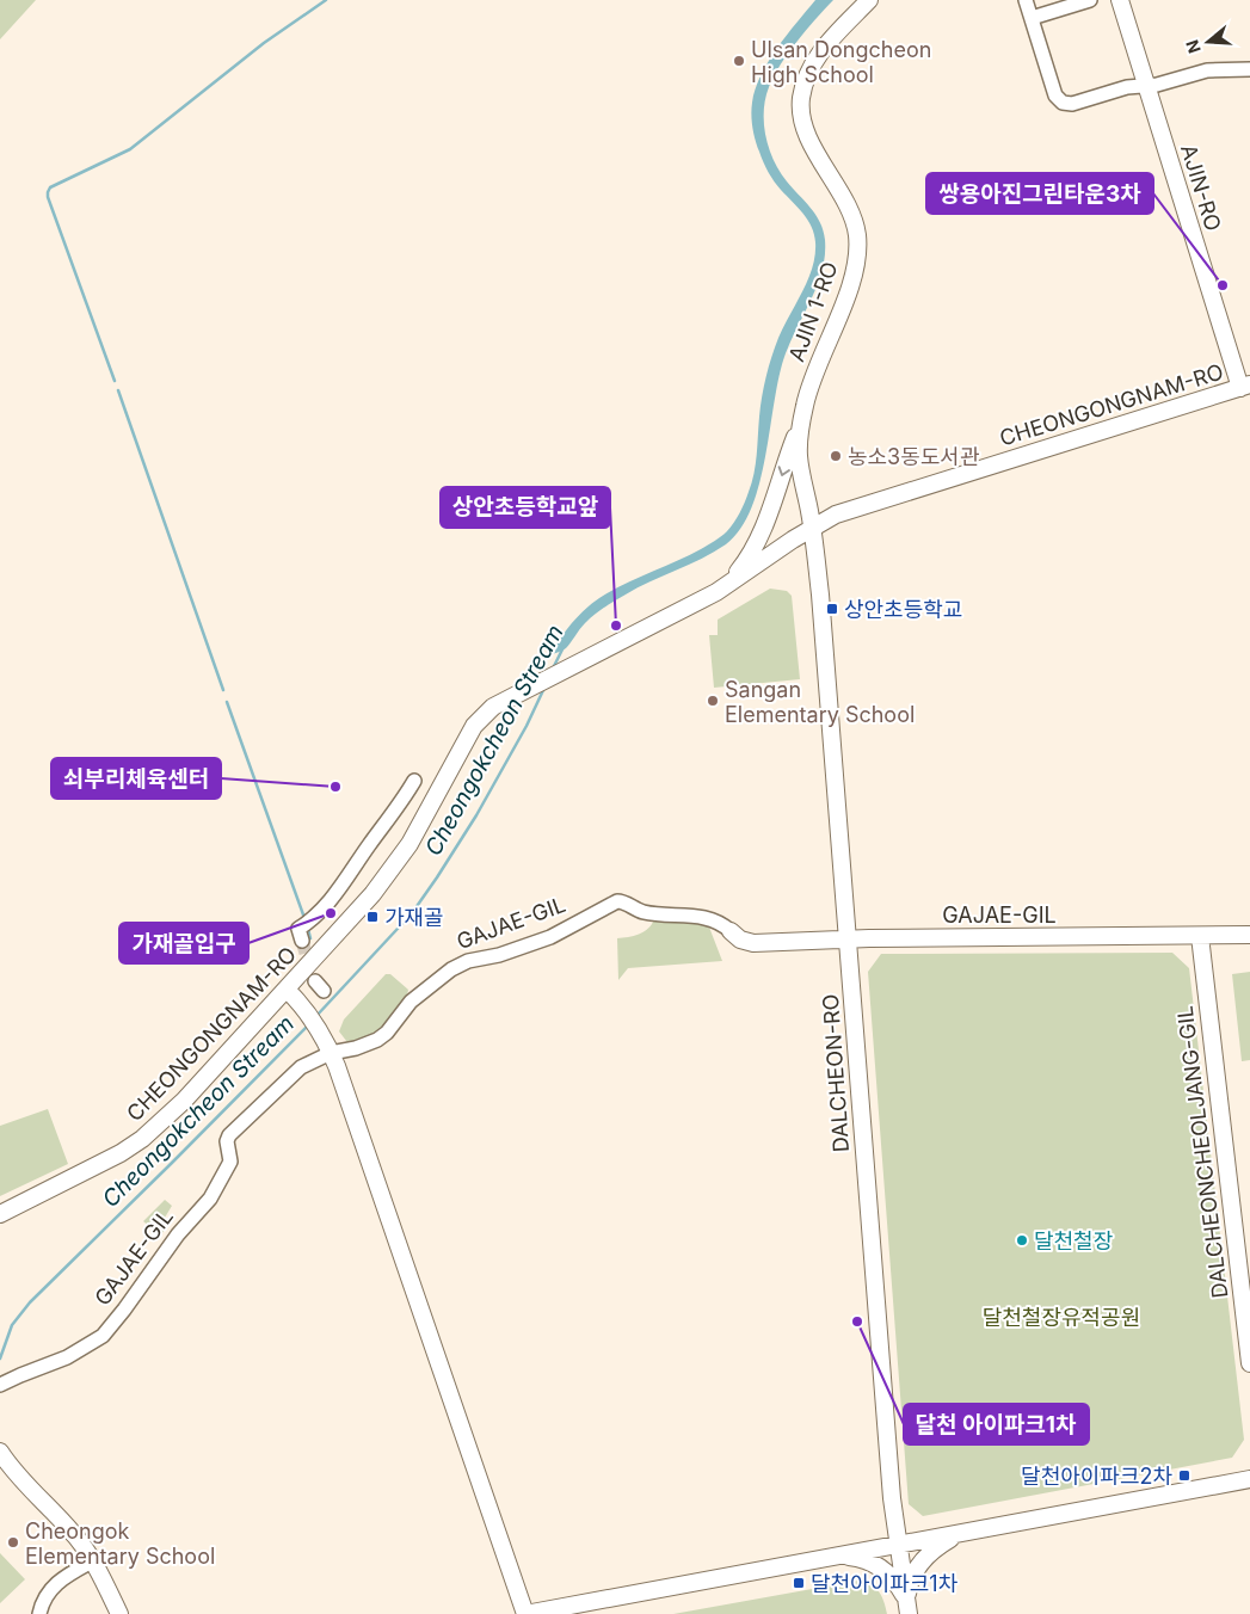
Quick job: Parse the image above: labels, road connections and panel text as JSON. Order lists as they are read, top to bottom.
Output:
{
  "streets": {
    "street": [
      "AJIN-RO",
      "AJIN 1-RO",
      "CHEONGONGNAM-RO",
      "GAJAE-GIL",
      "DALCHEON-RO",
      "DALCHEONCHEOLJANG-GIL"
    ]
  },
  "crossings": [
    ["AJIN-RO", "CHEONGONGNAM-RO"],
    ["AJIN 1-RO", "CHEONGONGNAM-RO"],
    ["AJIN 1-RO", "DALCHEON-RO"],
    ["CHEONGONGNAM-RO", "DALCHEON-RO"],
    ["GAJAE-GIL", "DALCHEON-RO"],
    ["GAJAE-GIL", "DALCHEONCHEOLJANG-GIL"]
  ],
  "water": ["Cheongokcheon Stream"],
  "parks": ["달천철장유적공원"],
  "places": {
    "other": [
      "Ulsan Dongcheon High School",
      "쌍용아진그린타운3차",
      "농소3동도서관",
      "상안초등학교앞",
      "Sangan Elementary School",
      "쇠부리체육센터",
      "가재골입구",
      "달천철장",
      "달천 아이파크1차",
      "Cheongok Elementary School"
    ],
    "transit": [
      "상안초등학교",
      "가재골",
      "달천아이파크2차",
      "달천아이파크1차"
    ]
  },
  "north": "left"
}
